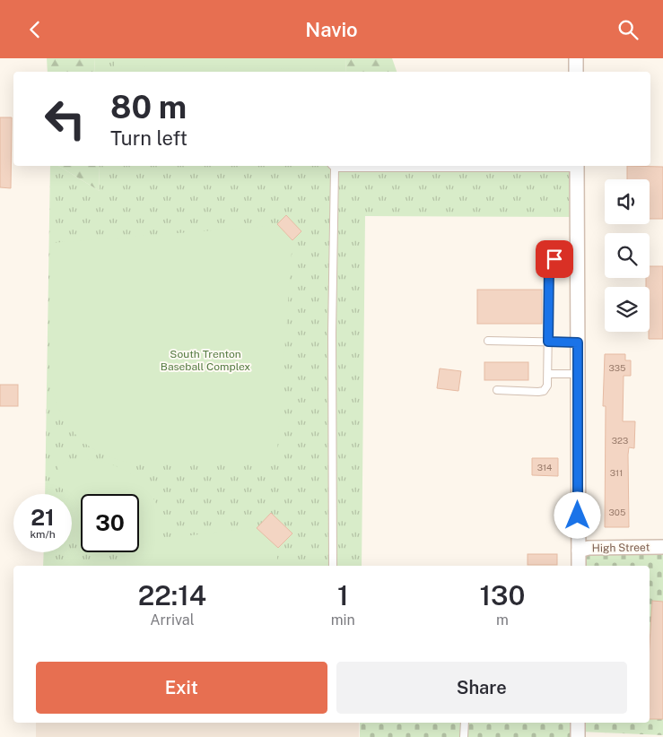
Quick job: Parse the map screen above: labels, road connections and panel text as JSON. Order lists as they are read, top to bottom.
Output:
{
  "streets": {
    "street": ["High Street"]
  },
  "parks": ["South Trenton Baseball Complex"],
  "house_numbers": [
    "335",
    "323",
    "314",
    "311",
    "305"
  ],
  "page": {
    "header": "Navio",
    "turn": ["80 m", "Turn left"],
    "speed": "21 km/h",
    "limit": "30",
    "eta": [
      "22:14",
      "Arrival",
      "1",
      "min",
      "130",
      "m"
    ],
    "buttons": ["Exit", "Share"]
  }
}
